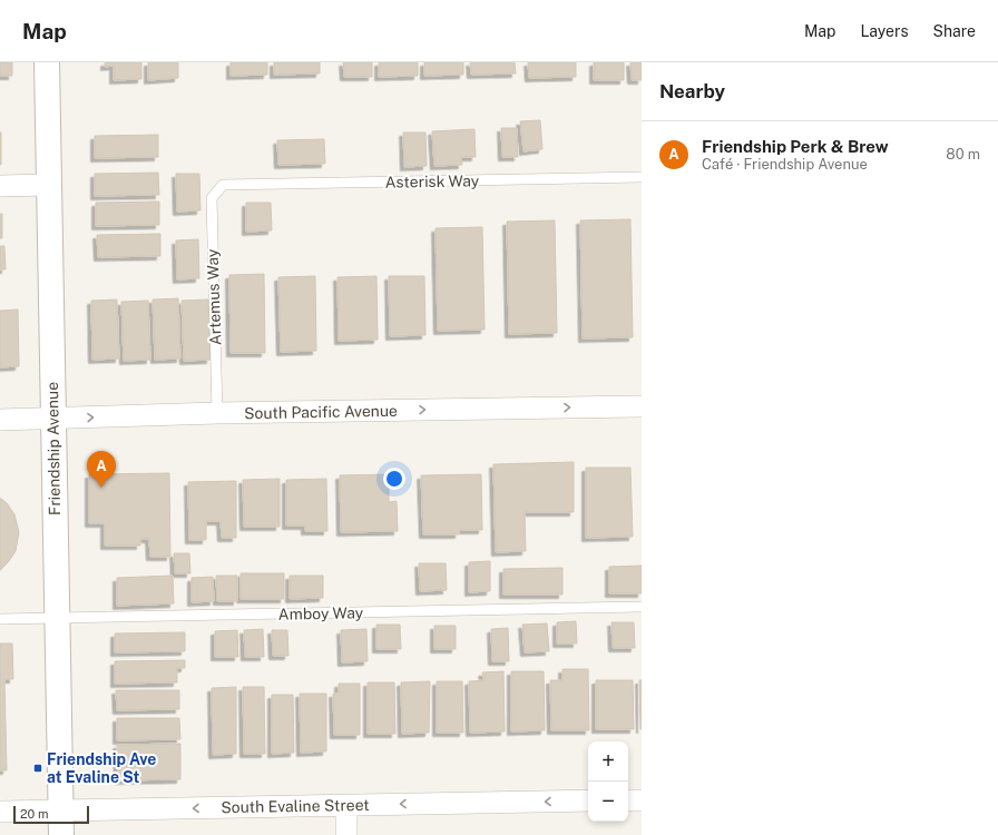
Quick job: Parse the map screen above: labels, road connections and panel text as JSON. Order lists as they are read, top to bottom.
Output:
{
  "streets": {
    "street": ["South Pacific Avenue", "Friendship Avenue", "South Evaline Street"],
    "lane": ["Asterisk Way", "Artemus Way", "Amboy Way"]
  },
  "crossings": [
    ["Asterisk Way", "Artemus Way"],
    ["Artemus Way", "South Pacific Avenue"],
    ["South Pacific Avenue", "Friendship Avenue"],
    ["Friendship Avenue", "Amboy Way"],
    ["Friendship Avenue", "South Evaline Street"]
  ],
  "one_way": ["South Pacific Avenue", "South Evaline Street"],
  "places": {
    "transit": ["Friendship Ave at Evaline St"]
  },
  "scale_bar": "20 m",
  "page": {
    "header": "Map",
    "nav": ["Map", "Layers", "Share"],
    "heading": "Nearby",
    "list": [
      {
        "mark": "A",
        "name": "Friendship Perk & Brew",
        "note": "Café · Friendship Avenue",
        "value": "80 m"
      }
    ],
    "pins": "A",
    "map_buttons": ["+", "−"],
    "scale": "20 m"
  }
}
